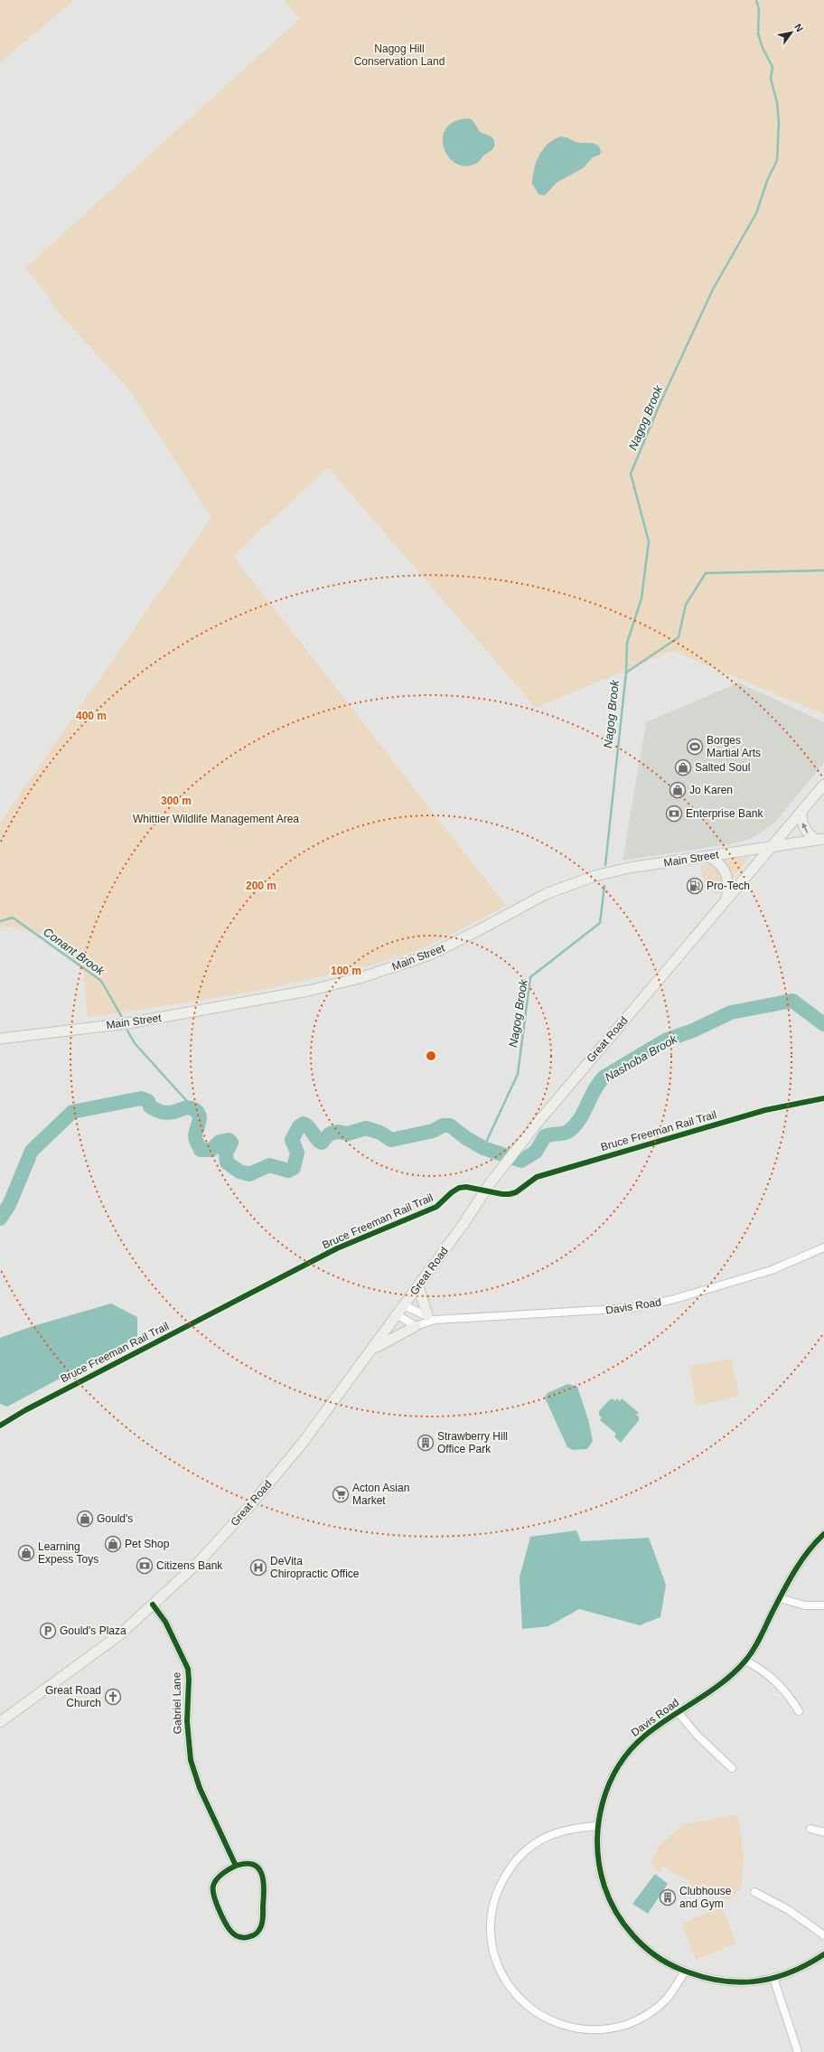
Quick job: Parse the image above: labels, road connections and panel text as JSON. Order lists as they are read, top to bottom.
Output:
{
  "streets": {
    "main road": ["Main Street", "Great Road"],
    "street": ["Davis Road", "Gabriel Lane"],
    "cycle path": ["Bruce Freeman Rail Trail"]
  },
  "crossings": [
    ["Main Street", "Great Road"],
    ["Great Road", "Davis Road"],
    ["Great Road", "Gabriel Lane"]
  ],
  "water": ["Nagog Brook", "Conant Brook", "Nashoba Brook"],
  "parks": ["Nagog Hill Conservation Land", "Whittier Wildlife Management Area"],
  "places": {
    "sports": ["Borges Martial Arts"],
    "shop": [
      "Salted Soul",
      "Jo Karen",
      "Gould's",
      "Pet Shop",
      "Learning Expess Toys"
    ],
    "bank": ["Enterprise Bank", "Citizens Bank"],
    "fuel station": ["Pro-Tech"],
    "building": ["Strawberry Hill Office Park", "Clubhouse and Gym"],
    "supermarket": ["Acton Asian Market"],
    "hospital": ["DeVita Chiropractic Office"],
    "parking": ["Gould's Plaza"],
    "church": ["Great Road Church"]
  },
  "north": "top right",
  "rings": [
    "400 m",
    "300 m",
    "200 m",
    "100 m"
  ]
}
